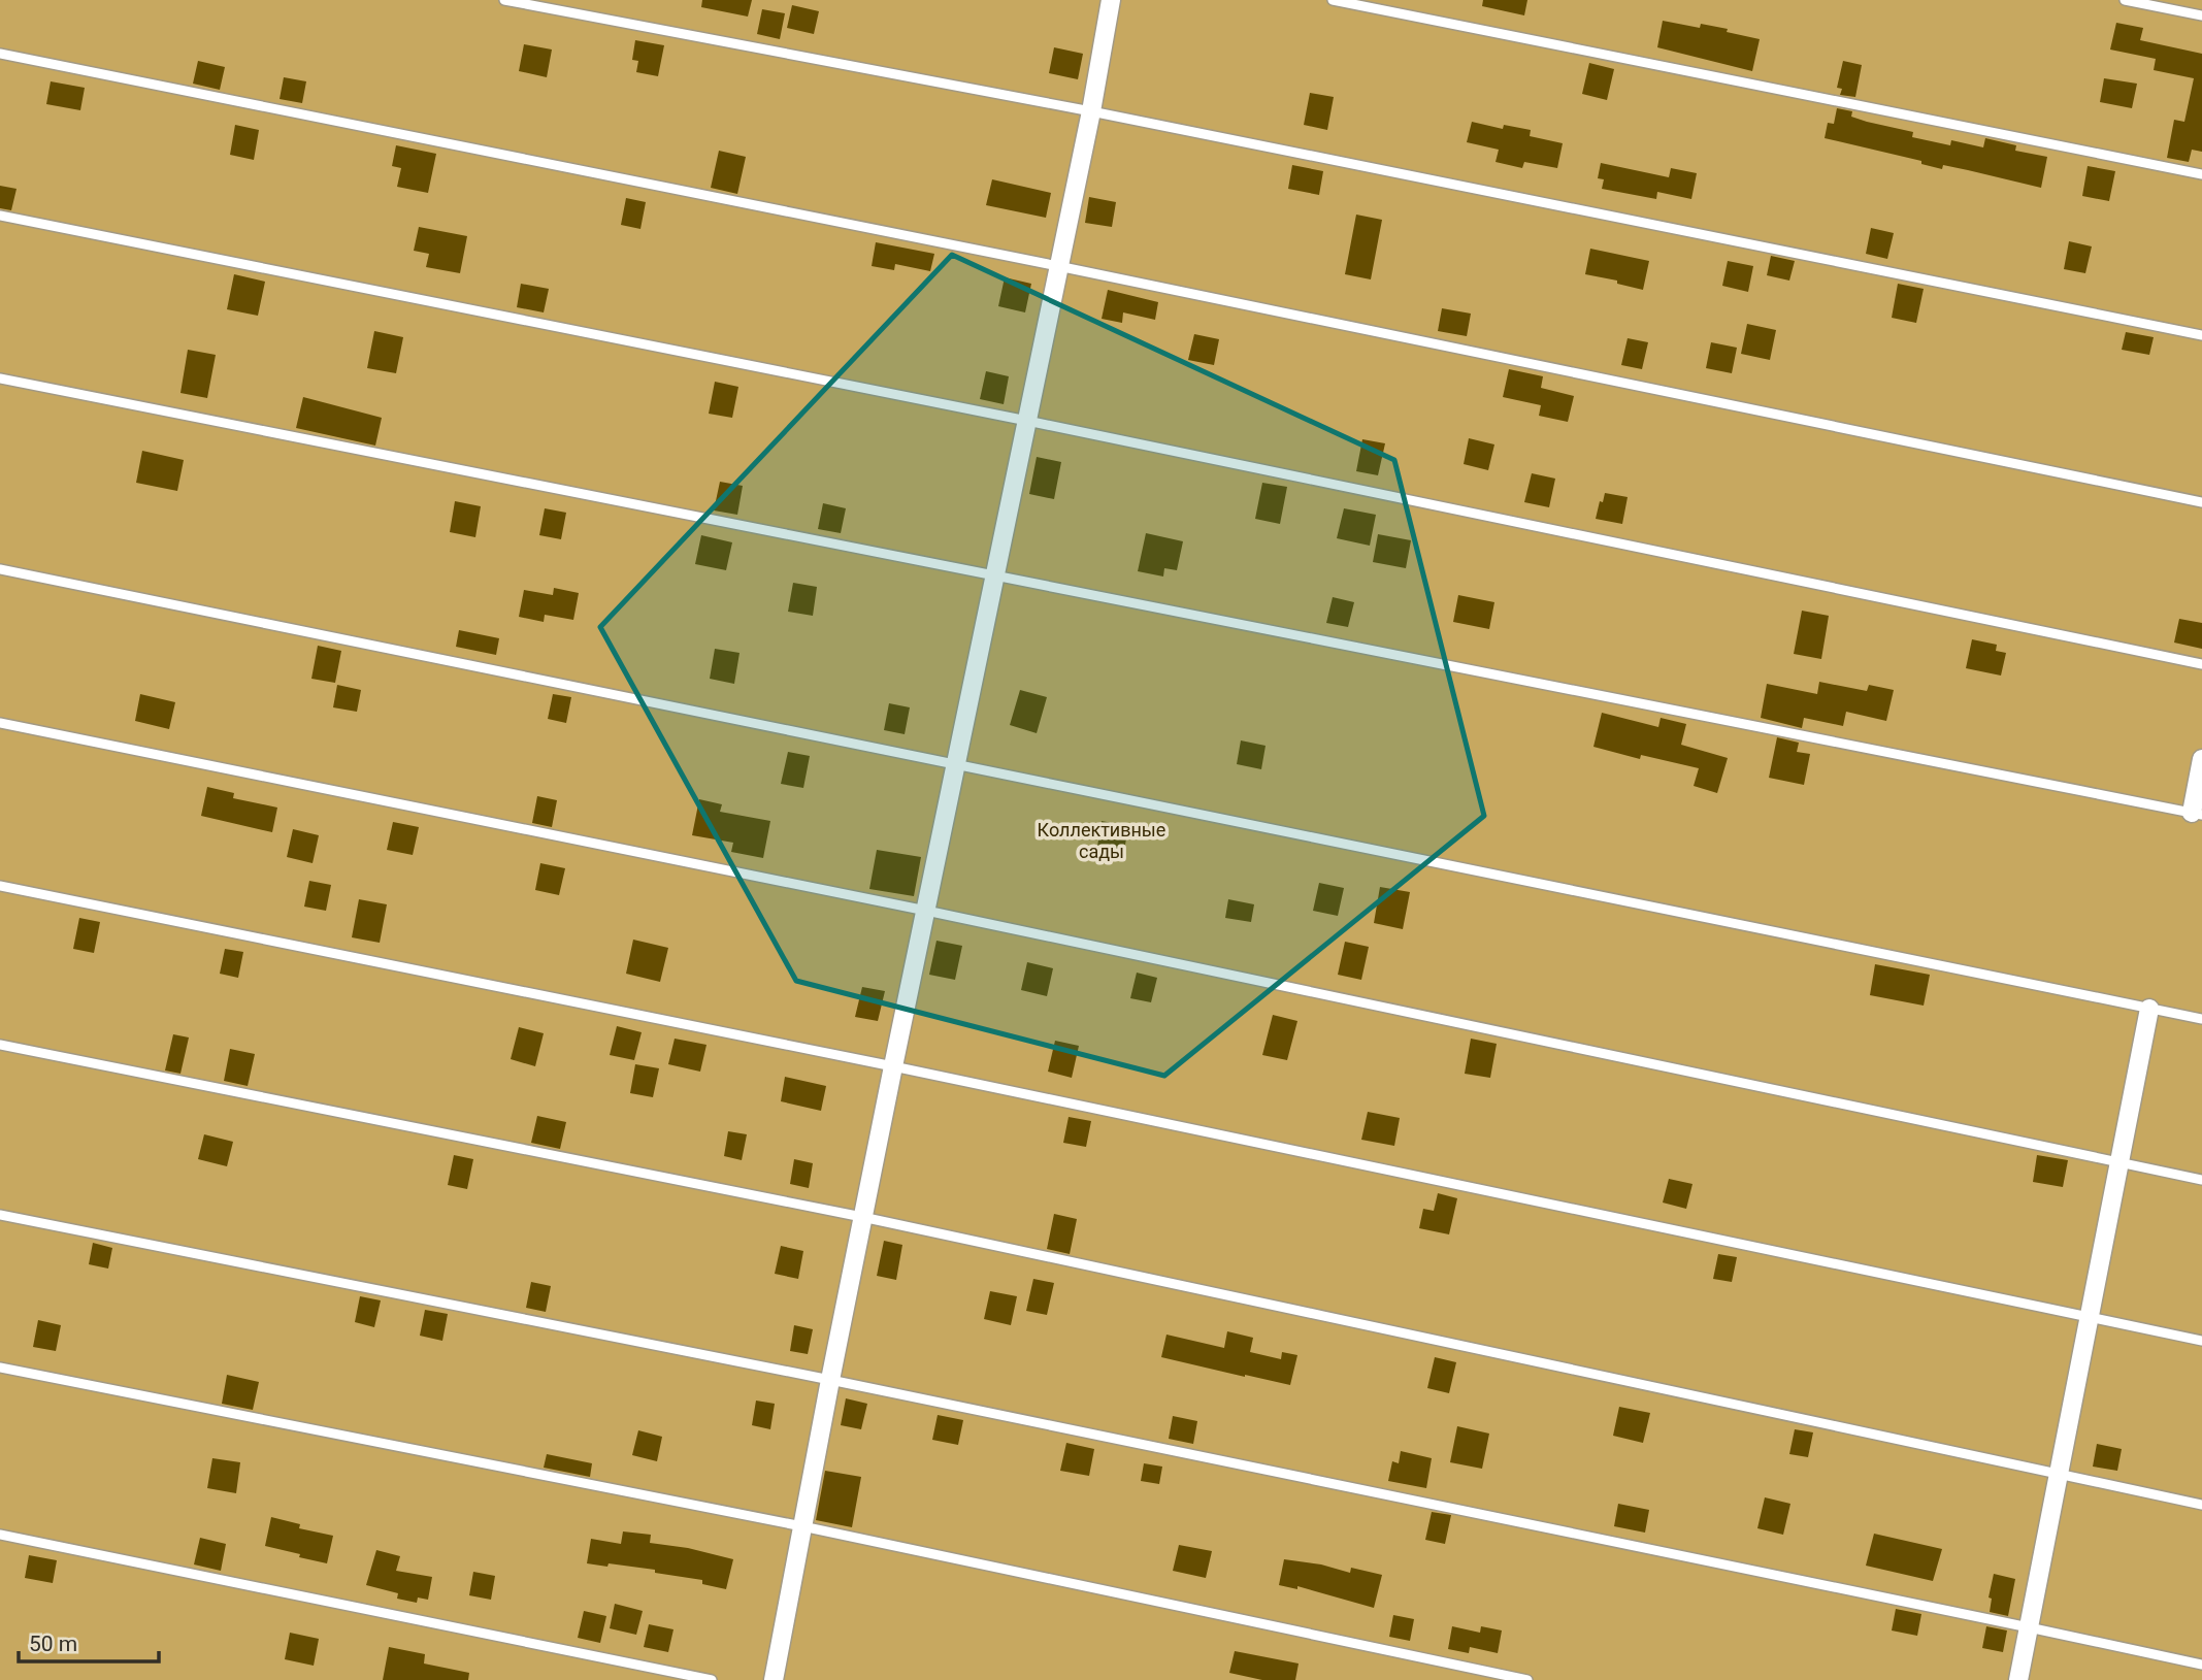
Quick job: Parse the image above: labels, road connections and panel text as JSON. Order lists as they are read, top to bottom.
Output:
{
  "parks": ["Коллективные сады"],
  "scale_bar": "50 m"
}
